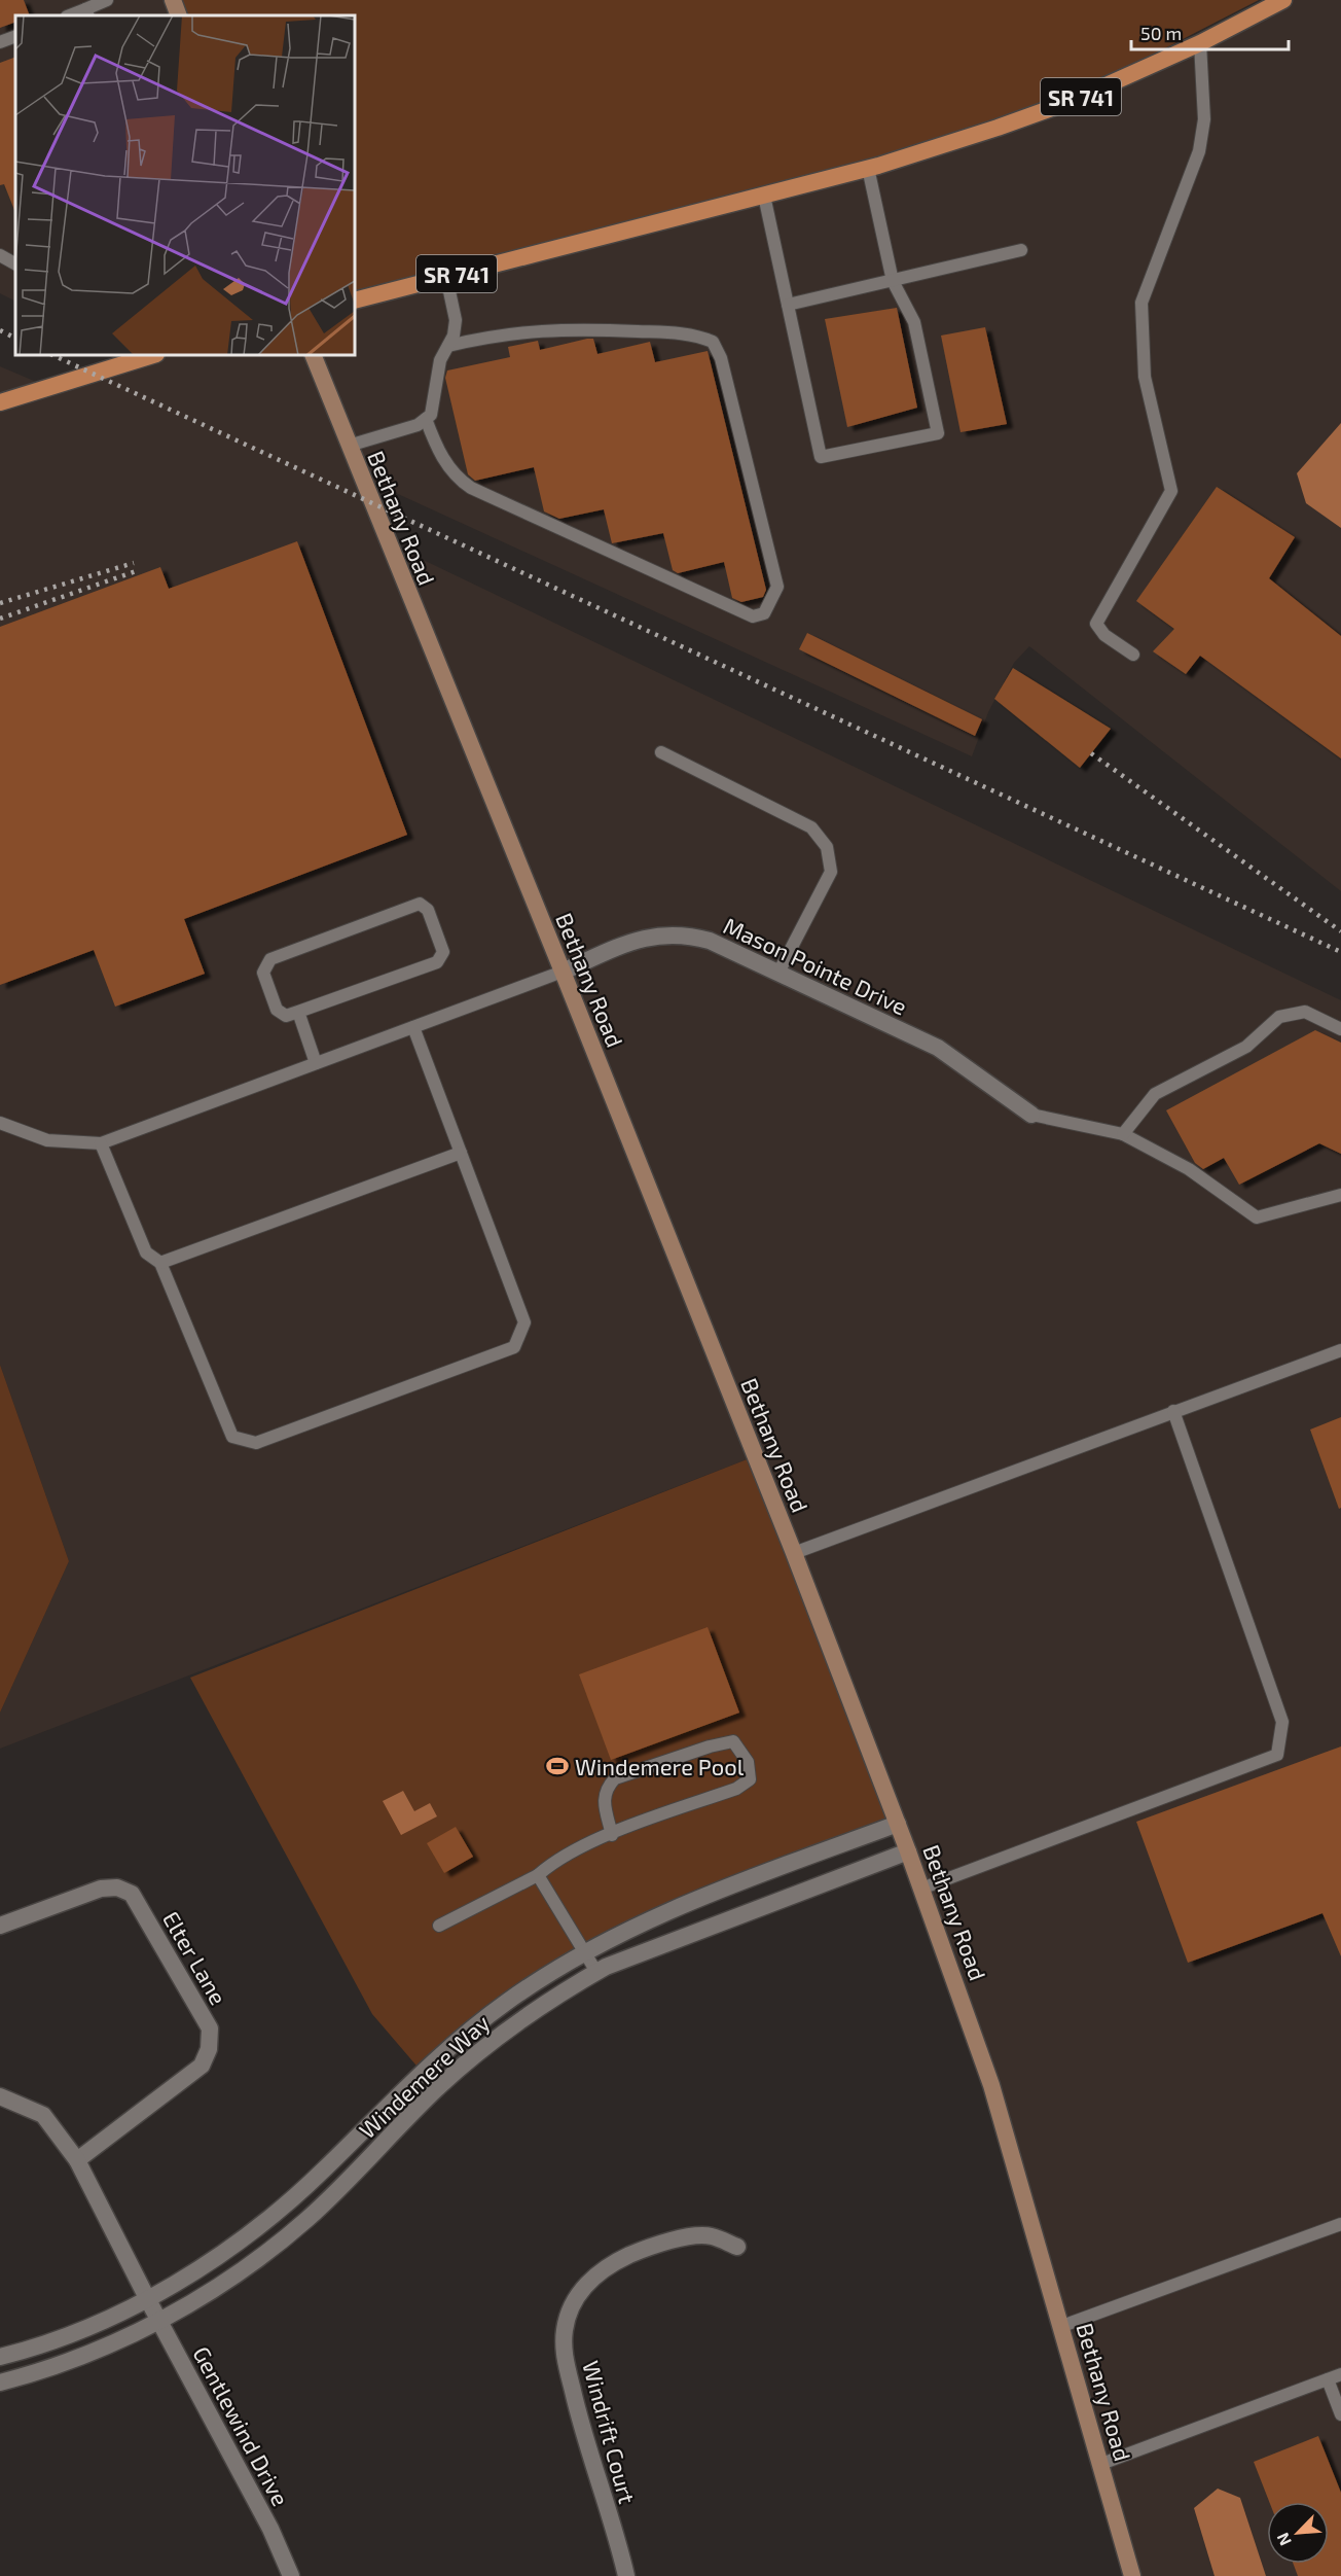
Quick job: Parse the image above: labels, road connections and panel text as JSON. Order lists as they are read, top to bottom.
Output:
{
  "streets": {
    "main road": ["SR 741", "Bethany Road"],
    "street": [
      "Mason Pointe Drive",
      "Elter Lane",
      "Windemere Way",
      "Gentlewind Drive",
      "Windrift Court"
    ]
  },
  "crossings": [
    ["Bethany Road", "Mason Pointe Drive"],
    ["Bethany Road", "Windemere Way"],
    ["Elter Lane", "Gentlewind Drive"],
    ["Windemere Way", "Gentlewind Drive"]
  ],
  "places": {
    "sports": ["Windemere Pool"]
  },
  "scale_bar": "50 m",
  "north": "bottom left"
}
